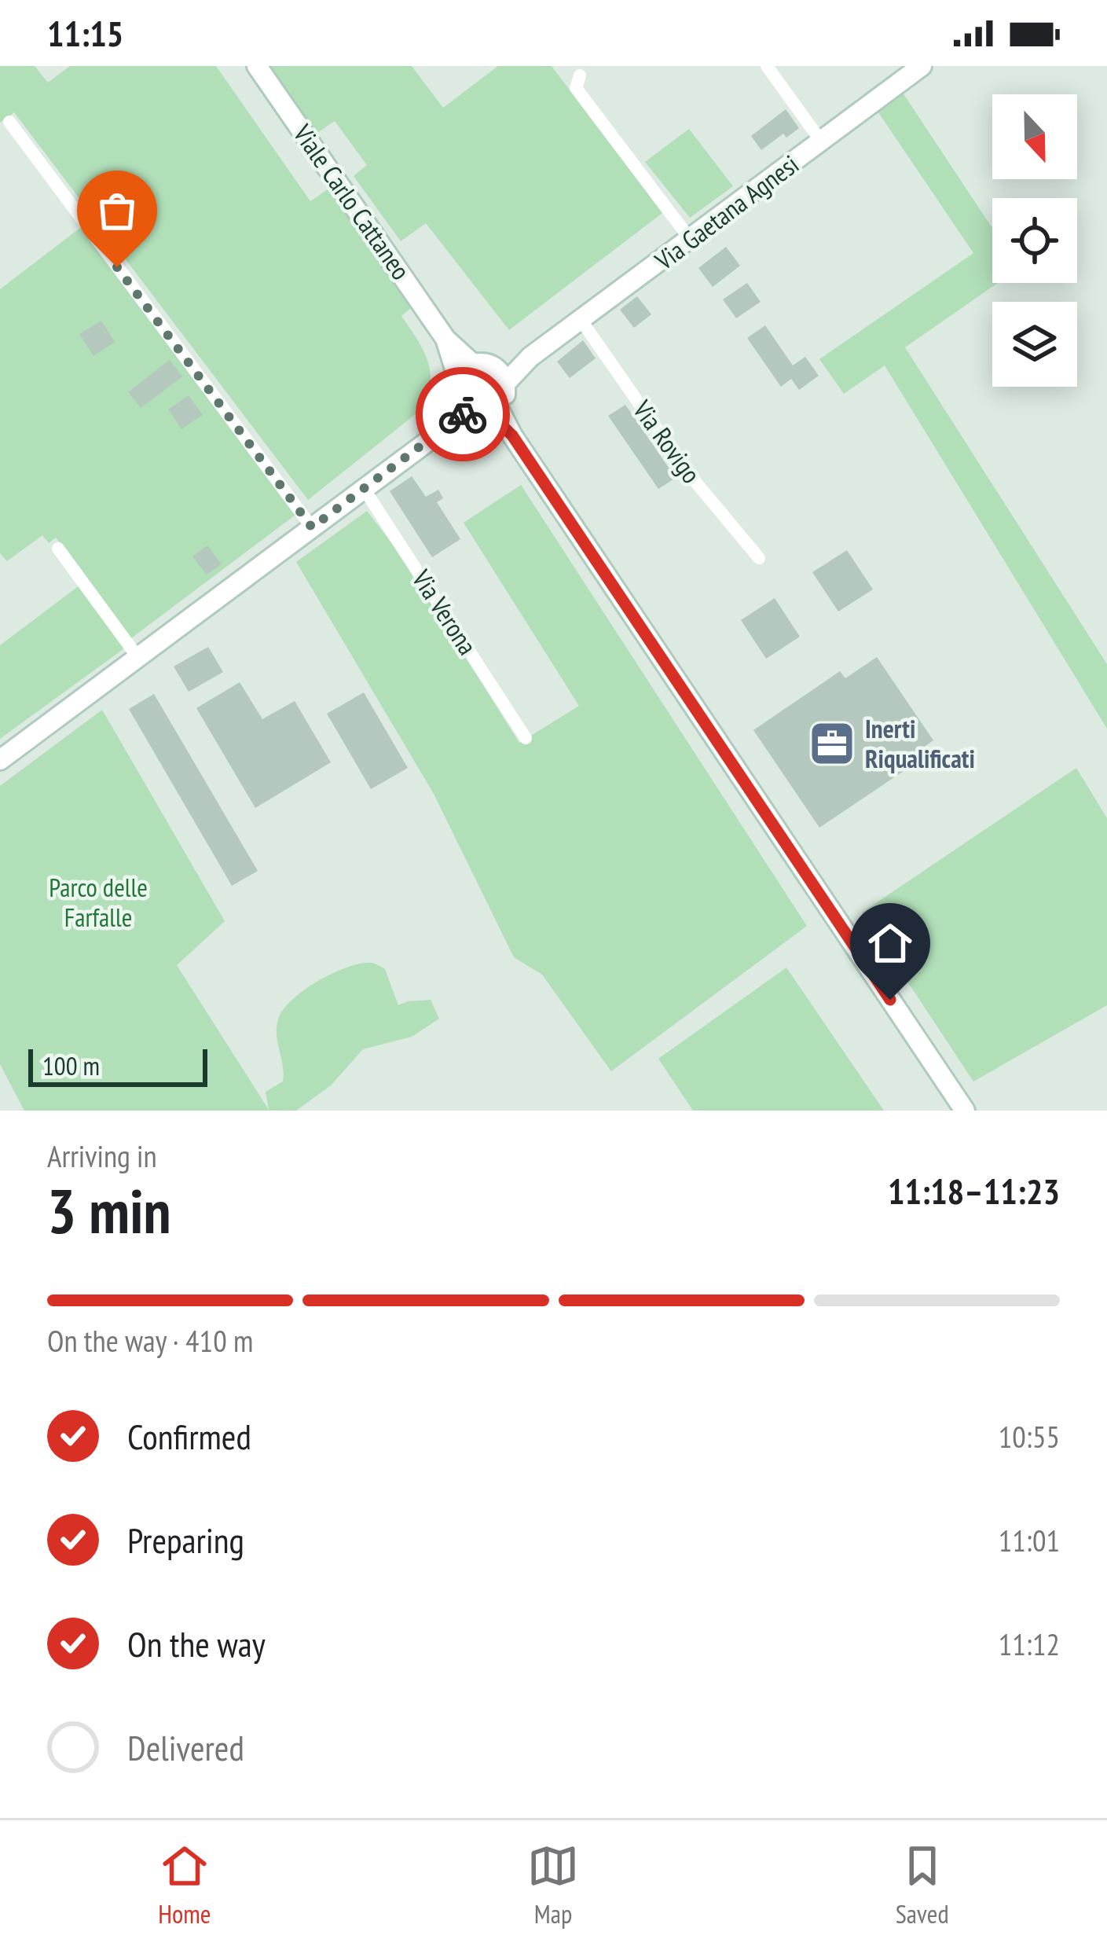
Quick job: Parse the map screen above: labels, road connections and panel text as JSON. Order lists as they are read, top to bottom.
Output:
{
  "streets": {
    "street": [
      "Viale Carlo Cattaneo",
      "Via Gaetana Agnesi",
      "Via Rovigo",
      "Via Verona"
    ]
  },
  "crossings": [
    ["Viale Carlo Cattaneo", "Via Gaetana Agnesi"],
    ["Via Gaetana Agnesi", "Via Rovigo"]
  ],
  "parks": ["Parco delle Farfalle"],
  "places": {
    "office": ["Inerti Riqualificati"]
  },
  "scale_bar": "100 m",
  "north": "bottom",
  "page": {
    "status": "11:15",
    "scale": "100 m",
    "heading": ["3 min", "Arriving in", "11:18–11:23"],
    "bar": "On the way · 410 m",
    "list": [
      ["Confirmed", "10:55"],
      ["Preparing", "11:01"],
      ["On the way", "11:12"],
      "Delivered"
    ],
    "tabs": ["Home", "Map", "Saved"]
  }
}
